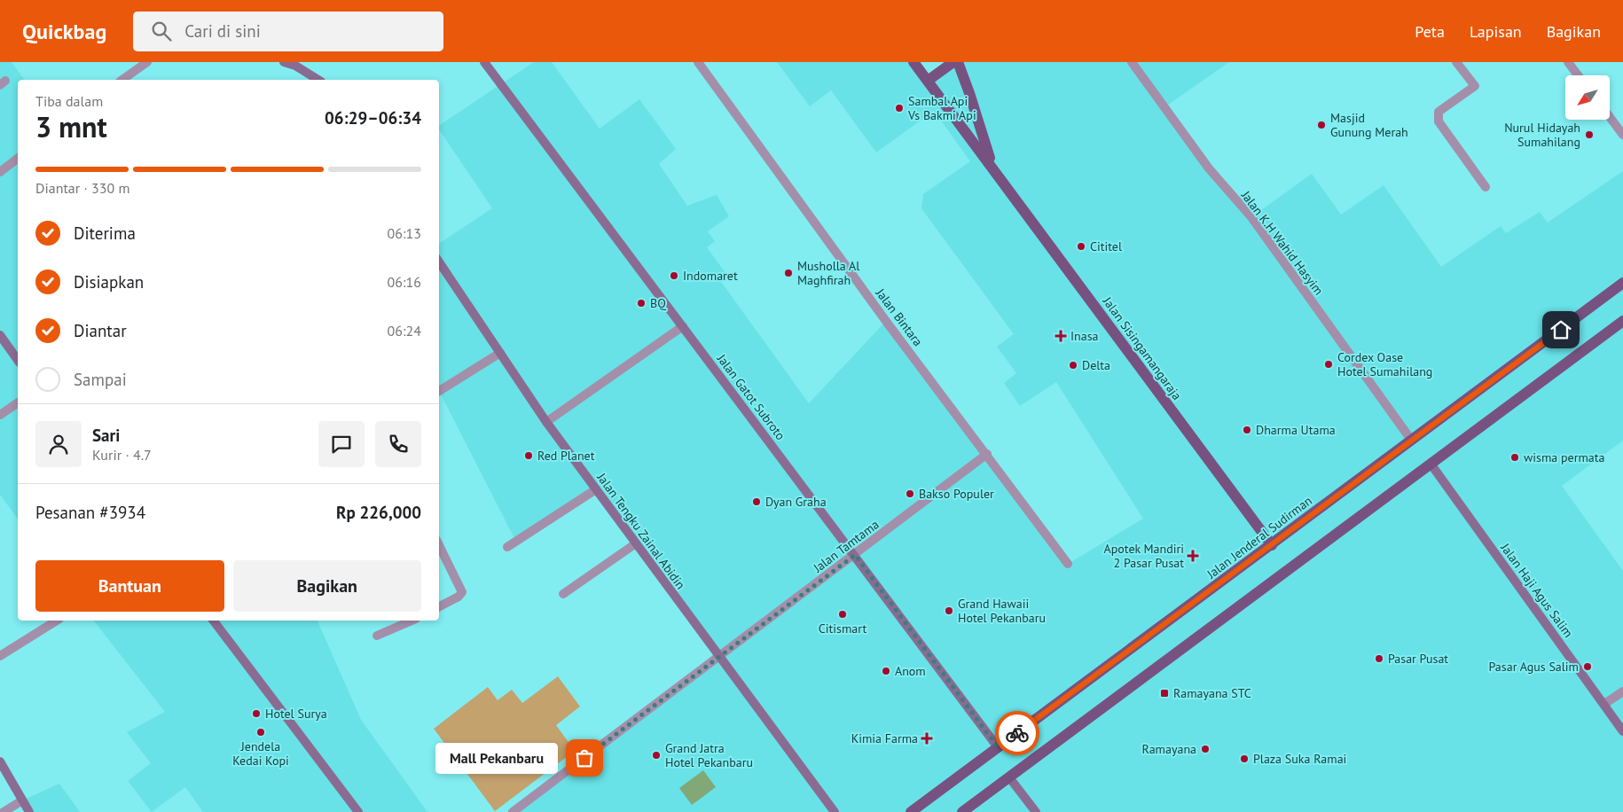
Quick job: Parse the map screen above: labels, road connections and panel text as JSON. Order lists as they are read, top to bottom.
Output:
{
  "streets": {
    "main road": ["Jalan Sisingamangaraja", "Jalan Jenderal Sudirman"],
    "street": [
      "Jalan K.H Wahid Hasyim",
      "Jalan Bintara",
      "Jalan Gatot Subroto",
      "Jalan Tengku Zainal Abidin",
      "Jalan Tamtama",
      "Jalan Haji Agus Salim"
    ]
  },
  "crossings": [
    ["Jalan K.H Wahid Hasyim", "Jalan Jenderal Sudirman"],
    ["Jalan Bintara", "Jalan Tamtama"],
    ["Jalan Sisingamangaraja", "Jalan Jenderal Sudirman"],
    ["Jalan Gatot Subroto", "Jalan Jenderal Sudirman"],
    ["Jalan Gatot Subroto", "Jalan Tamtama"],
    ["Jalan Tengku Zainal Abidin", "Jalan Tamtama"]
  ],
  "places": {
    "other": [
      "Sambal Api Vs Bakmi Api",
      "Masjid Gunung Merah",
      "Nurul Hidayah Sumahilang",
      "Cititel",
      "Musholla Al Maghfirah",
      "Indomaret",
      "BQ",
      "Cordex Oase Hotel Sumahilang",
      "Delta",
      "Dharma Utama",
      "Red Planet",
      "wisma permata",
      "Bakso Populer",
      "Dyan Graha",
      "Grand Hawaii Hotel Pekanbaru",
      "Citismart",
      "Pasar Pusat",
      "Pasar Agus Salim",
      "Anom",
      "Hotel Surya",
      "Jendela Kedai Kopi",
      "Ramayana",
      "Grand Jatra Hotel Pekanbaru",
      "Mall Pekanbaru",
      "Plaza Suka Ramai"
    ],
    "health": ["Inasa", "Apotek Mandiri 2 Pasar Pusat", "Kimia Farma"],
    "transit": ["Ramayana STC"]
  },
  "north": "bottom left",
  "page": {
    "header": "Quickbag",
    "search": "Cari di sini",
    "nav": ["Peta", "Lapisan", "Bagikan"],
    "heading": ["3 mnt", "Tiba dalam", "06:29–06:34"],
    "panel": [
      "Sari",
      "Kurir · 4.7",
      "Pesanan #3934",
      "Rp 226,000"
    ],
    "bar": "Diantar · 330 m",
    "list": [
      ["Diterima", "06:13"],
      ["Disiapkan", "06:16"],
      ["Diantar", "06:24"],
      "Sampai"
    ],
    "buttons": ["Bantuan", "Bagikan"],
    "bubble": "Mall Pekanbaru"
  }
}
